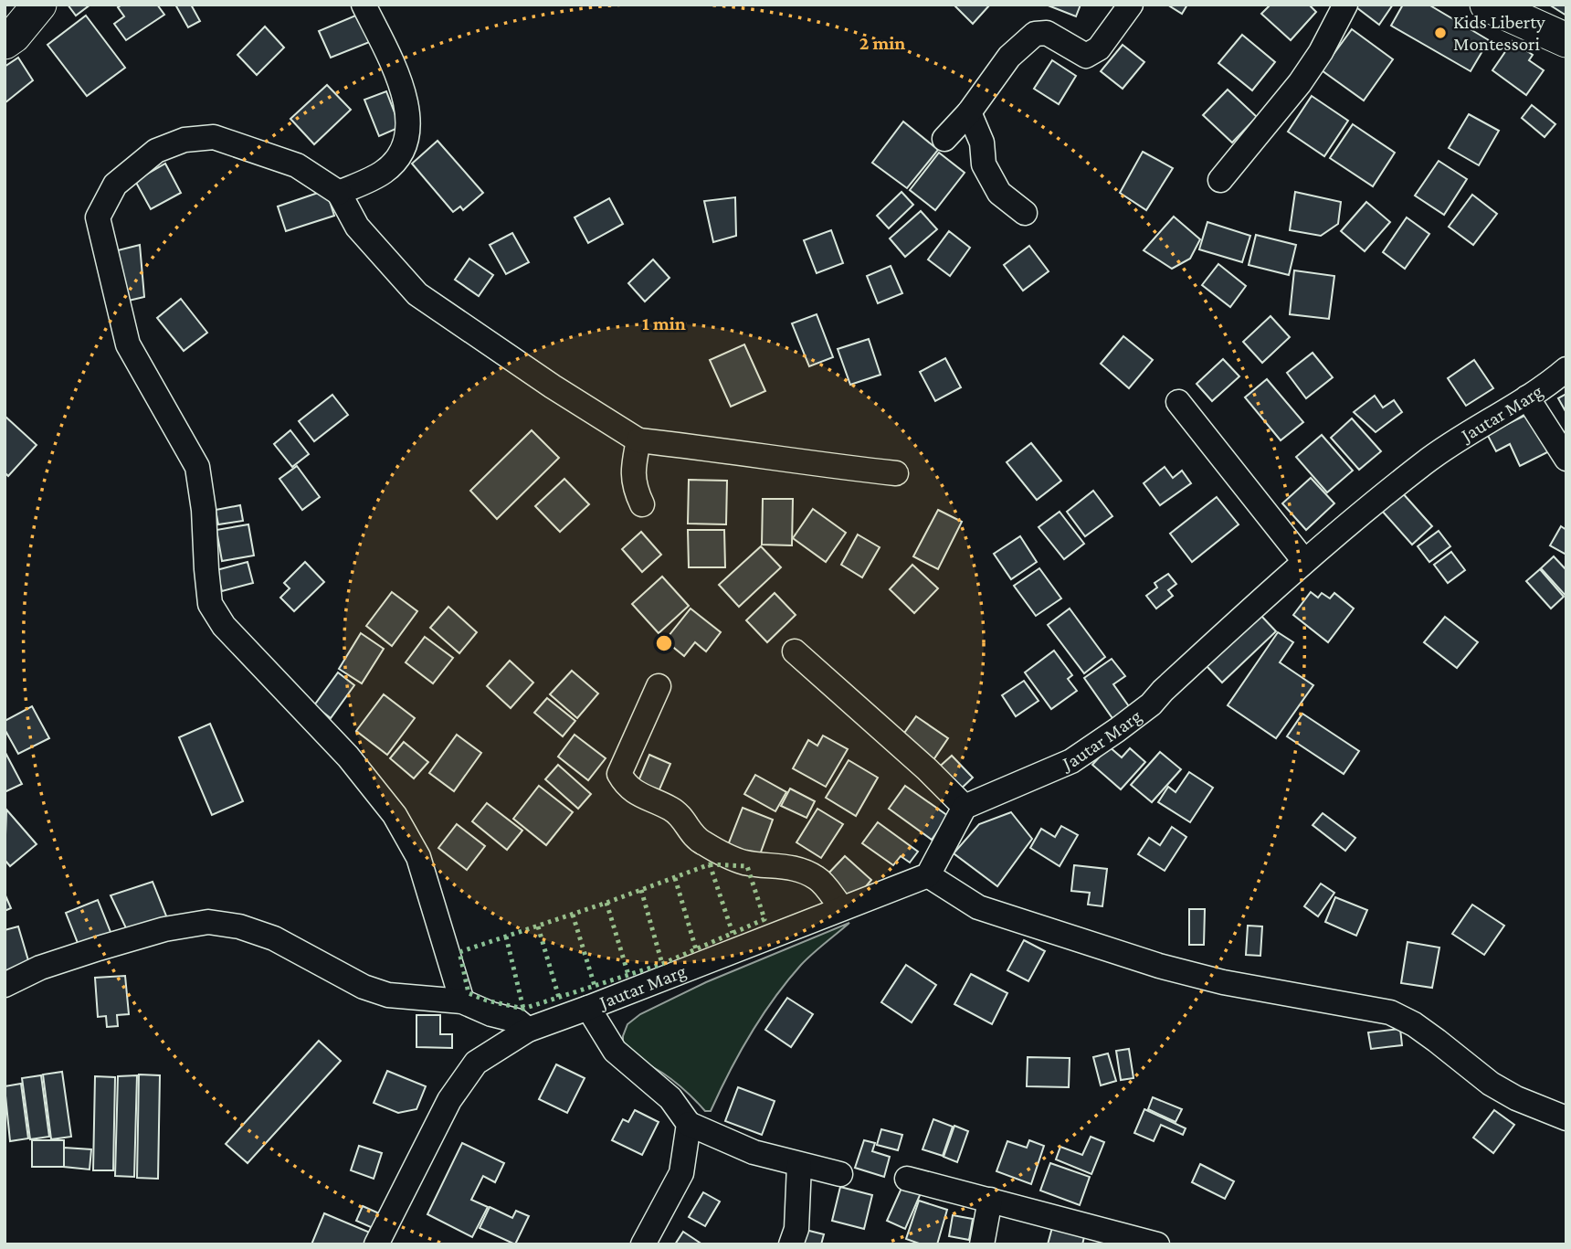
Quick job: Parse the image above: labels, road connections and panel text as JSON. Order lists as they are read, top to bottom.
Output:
{
  "streets": {
    "street": ["Jautar Marg"]
  },
  "places": ["Kids Liberty Montessori"],
  "rings": ["2 min", "1 min"]
}
